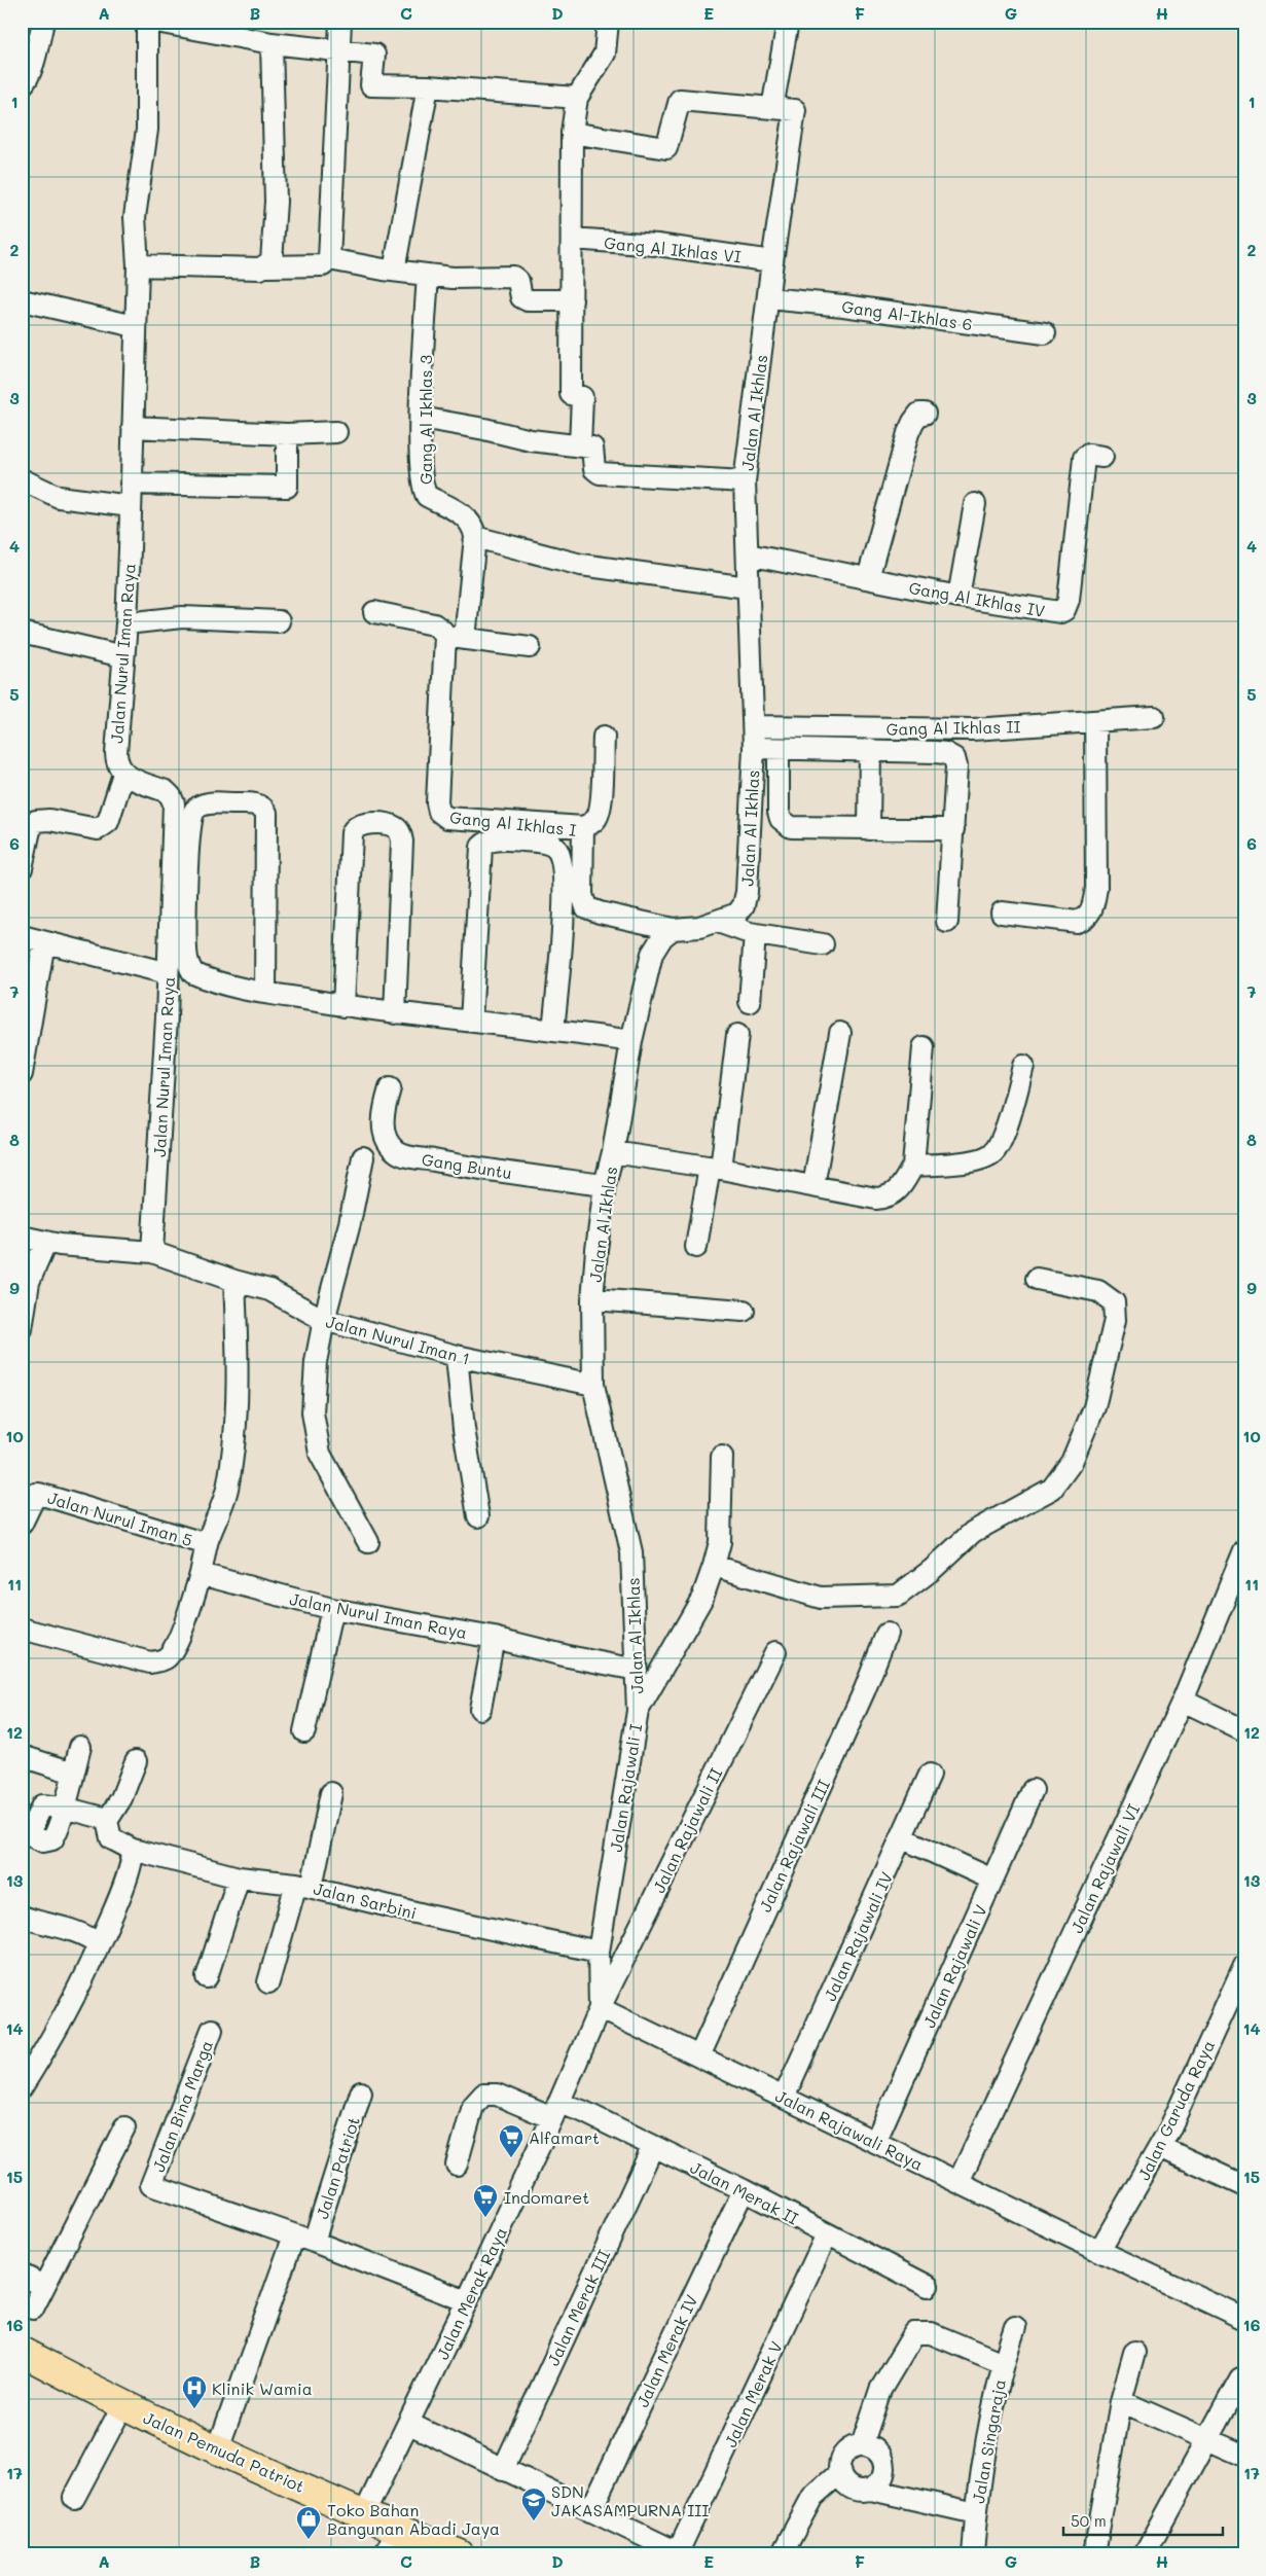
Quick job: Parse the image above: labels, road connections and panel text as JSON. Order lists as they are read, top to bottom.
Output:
{
  "streets": {
    "main road": ["Jalan Pemuda Patriot"],
    "street": [
      "Gang Al Ikhlas VI",
      "Gang Al-Ikhlas 6",
      "Jalan Al Ikhlas",
      "Gang Al Ikhlas 3",
      "Gang Al Ikhlas IV",
      "Jalan Nurul Iman Raya",
      "Gang Al Ikhlas II",
      "Gang Al Ikhlas I",
      "Gang Buntu",
      "Jalan Nurul Iman 1",
      "Jalan Nurul Iman 5",
      "Jalan Rajawali I",
      "Jalan Rajawali II",
      "Jalan Rajawali III",
      "Jalan Rajawali VI",
      "Jalan Sarbini",
      "Jalan Rajawali IV",
      "Jalan Rajawali V",
      "Jalan Bina Marga",
      "Jalan Garuda Raya",
      "Jalan Rajawali Raya",
      "Jalan Patriot",
      "Jalan Merak II",
      "Jalan Merak Raya",
      "Jalan Merak III",
      "Jalan Merak IV",
      "Jalan Merak V",
      "Jalan Singaraja"
    ]
  },
  "crossings": [
    ["Gang Al Ikhlas VI", "Jalan Al Ikhlas"],
    ["Gang Al-Ikhlas 6", "Jalan Al Ikhlas"],
    ["Jalan Al Ikhlas", "Gang Al Ikhlas IV"],
    ["Jalan Al Ikhlas", "Jalan Nurul Iman Raya"],
    ["Jalan Al Ikhlas", "Gang Al Ikhlas II"],
    ["Jalan Al Ikhlas", "Gang Al Ikhlas I"],
    ["Jalan Al Ikhlas", "Gang Buntu"],
    ["Jalan Al Ikhlas", "Jalan Nurul Iman 1"],
    ["Jalan Al Ikhlas", "Jalan Rajawali I"],
    ["Jalan Nurul Iman Raya", "Jalan Nurul Iman 1"],
    ["Jalan Rajawali I", "Jalan Sarbini"],
    ["Jalan Rajawali I", "Jalan Merak Raya"],
    ["Jalan Rajawali II", "Jalan Rajawali Raya"],
    ["Jalan Rajawali II", "Jalan Merak Raya"],
    ["Jalan Rajawali III", "Jalan Rajawali Raya"],
    ["Jalan Rajawali VI", "Jalan Rajawali Raya"],
    ["Jalan Sarbini", "Jalan Merak Raya"],
    ["Jalan Rajawali IV", "Jalan Rajawali Raya"],
    ["Jalan Rajawali V", "Jalan Rajawali Raya"],
    ["Jalan Bina Marga", "Jalan Patriot"],
    ["Jalan Bina Marga", "Jalan Merak Raya"],
    ["Jalan Garuda Raya", "Jalan Rajawali Raya"],
    ["Jalan Rajawali Raya", "Jalan Merak Raya"],
    ["Jalan Merak II", "Jalan Merak Raya"],
    ["Jalan Merak II", "Jalan Merak III"],
    ["Jalan Merak II", "Jalan Merak IV"],
    ["Jalan Merak II", "Jalan Merak V"],
    ["Jalan Merak Raya", "Jalan Pemuda Patriot"]
  ],
  "places": {
    "supermarket": ["Alfamart", "Indomaret"],
    "hospital": ["Klinik Wamia"],
    "school or university": ["SDN JAKASAMPURNA III"],
    "shop": ["Toko Bahan Bangunan Abadi Jaya"]
  },
  "scale_bar": "50 m",
  "grid": {
    "columns": [
      "A",
      "B",
      "C",
      "D",
      "E",
      "F",
      "G",
      "H"
    ],
    "rows": [
      "1",
      "2",
      "3",
      "4",
      "5",
      "6",
      "7",
      "8",
      "9",
      "10",
      "11",
      "12",
      "13",
      "14",
      "15",
      "16",
      "17"
    ]
  }
}
